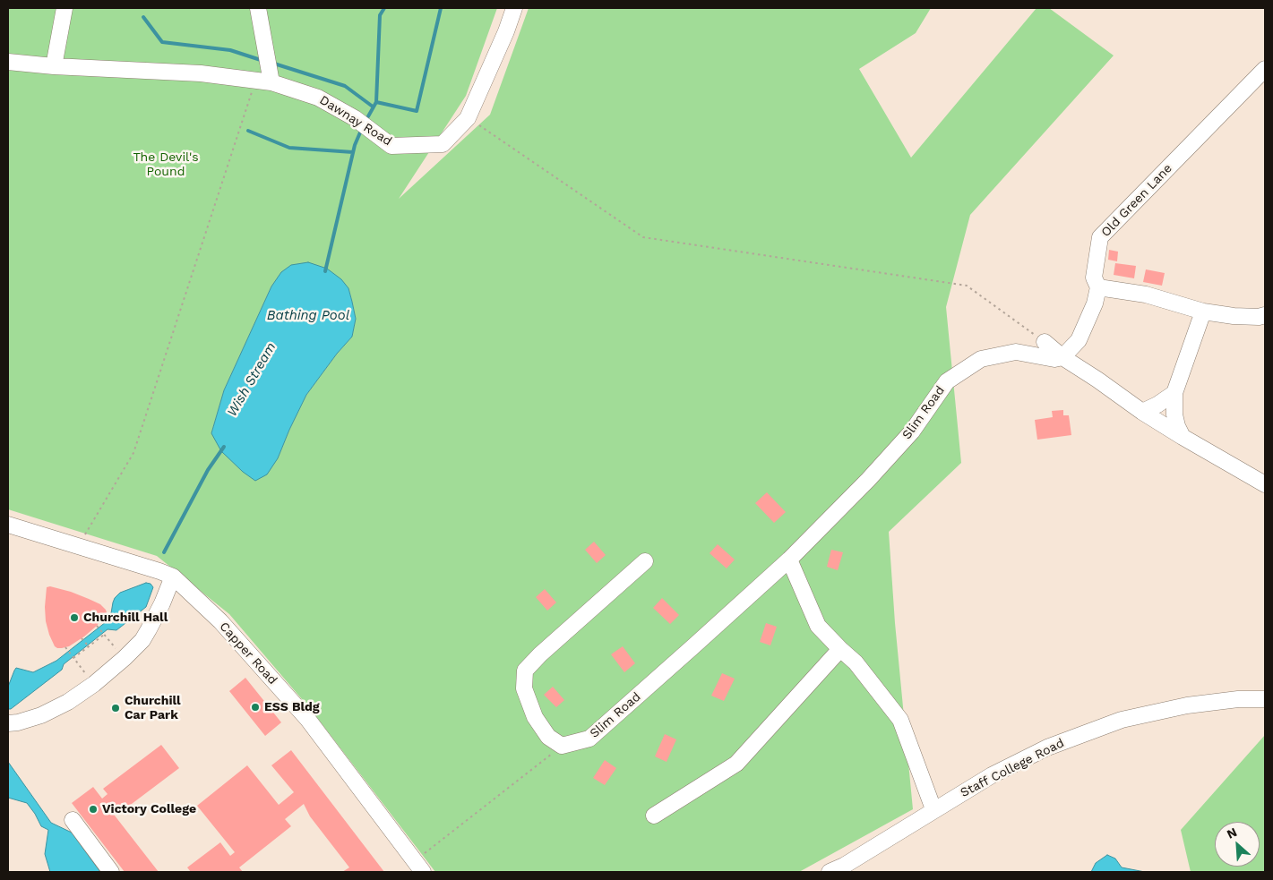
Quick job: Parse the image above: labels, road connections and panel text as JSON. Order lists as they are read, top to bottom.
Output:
{
  "streets": {
    "street": [
      "Dawnay Road",
      "Old Green Lane",
      "Slim Road",
      "Capper Road",
      "Staff College Road"
    ]
  },
  "crossings": [
    ["Old Green Lane", "Slim Road"]
  ],
  "water": ["Bathing Pool", "Wish Stream"],
  "parks": ["The Devil's Pound"],
  "places": [
    "Churchill Hall",
    "ESS Bldg",
    "Churchill Car Park",
    "Victory College"
  ],
  "north": "top left"
}
